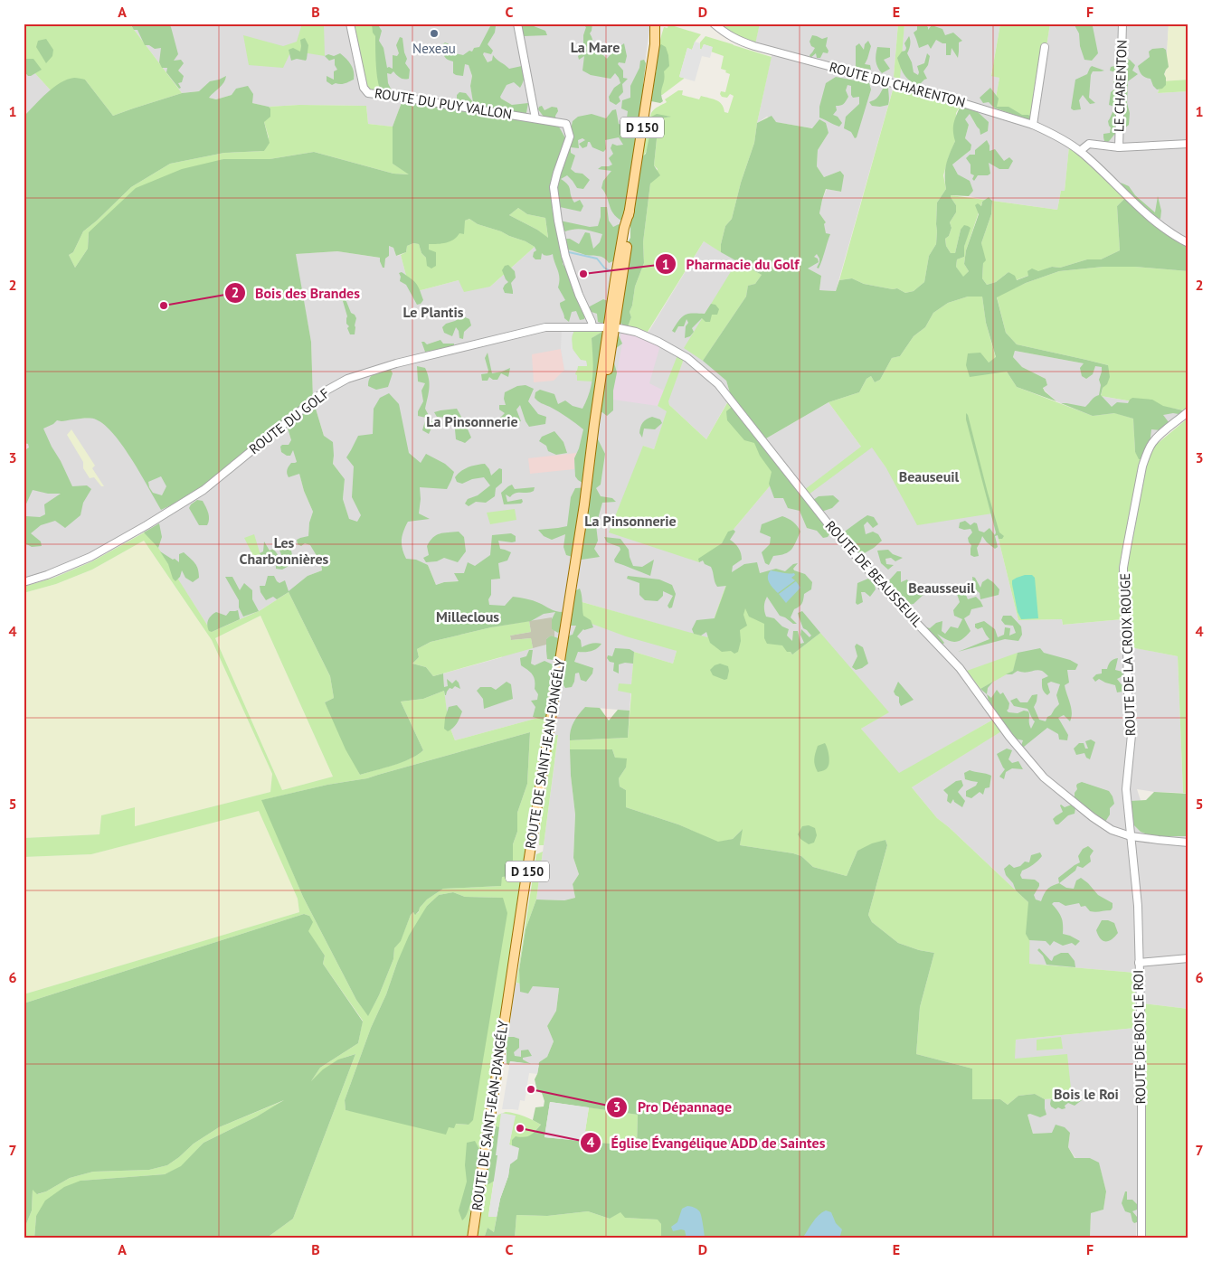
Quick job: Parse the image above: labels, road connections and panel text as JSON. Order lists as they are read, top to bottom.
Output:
{
  "streets": {
    "main road": ["D 150", "ROUTE DE SAINT-JEAN-D'ANGÉLY"],
    "street": [
      "ROUTE DU CHARENTON",
      "LE CHARENTON",
      "ROUTE DU PUY VALLON",
      "ROUTE DU GOLF",
      "ROUTE DE BEAUSSEUIL",
      "ROUTE DE LA CROIX ROUGE",
      "ROUTE DE BOIS LE ROI"
    ]
  },
  "crossings": [
    ["ROUTE DU GOLF", "ROUTE DE BEAUSSEUIL"],
    ["ROUTE DU GOLF", "ROUTE DE SAINT-JEAN-D'ANGÉLY"],
    ["ROUTE DE BEAUSSEUIL", "ROUTE DE LA CROIX ROUGE"],
    ["ROUTE DE BEAUSSEUIL", "ROUTE DE SAINT-JEAN-D'ANGÉLY"],
    ["ROUTE DE BEAUSSEUIL", "ROUTE DE BOIS LE ROI"],
    ["ROUTE DE LA CROIX ROUGE", "ROUTE DE BOIS LE ROI"]
  ],
  "districts": [
    "La Mare",
    "Le Plantis",
    "La Pinsonnerie",
    "Beauseuil",
    "La Pinsonnerie",
    "Les Charbonnières",
    "Beausseuil",
    "Milleclous",
    "Bois le Roi"
  ],
  "places": [
    "Nexeau",
    "Pharmacie du Golf",
    "Bois des Brandes",
    "Pro Dépannage",
    "Église Évangélique ADD de Saintes"
  ],
  "grid": {
    "columns": [
      "A",
      "B",
      "C",
      "D",
      "E",
      "F"
    ],
    "rows": [
      "1",
      "2",
      "3",
      "4",
      "5",
      "6",
      "7"
    ]
  }
}
